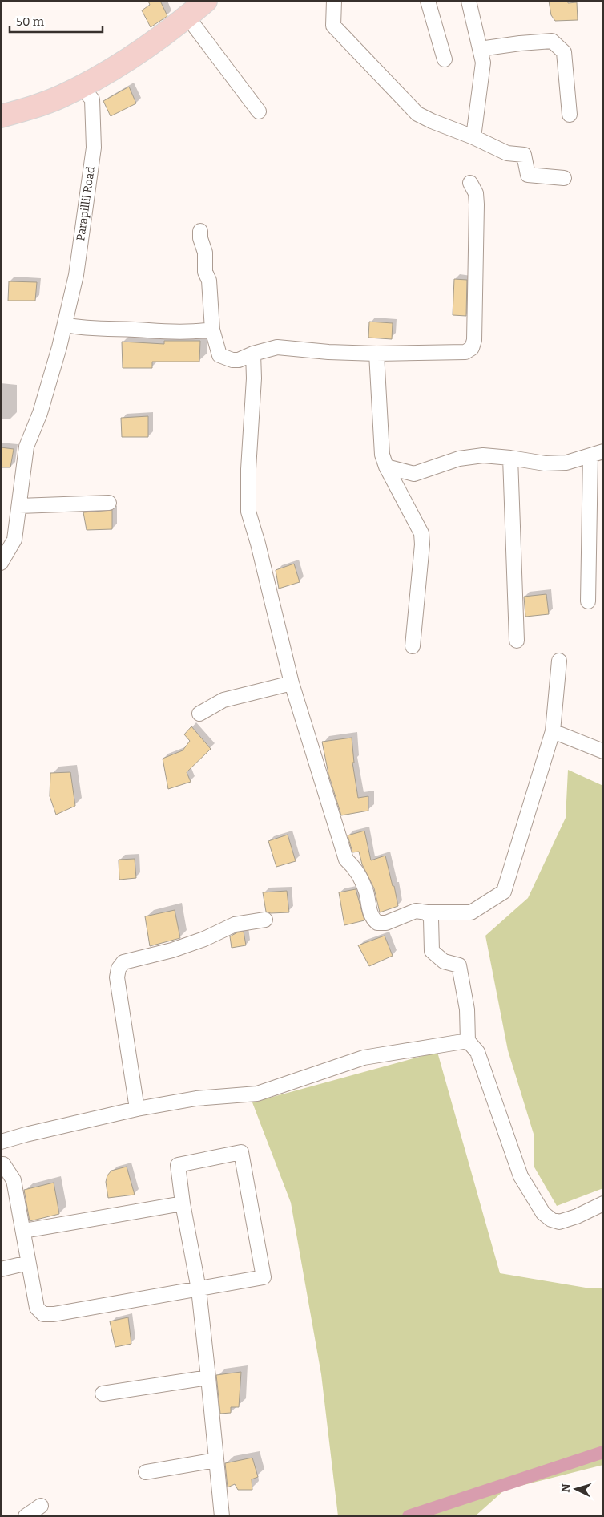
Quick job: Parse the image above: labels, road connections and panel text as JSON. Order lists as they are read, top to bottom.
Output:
{
  "streets": {
    "street": ["Parapillil Road"]
  },
  "scale_bar": "50 m",
  "north": "left"
}
